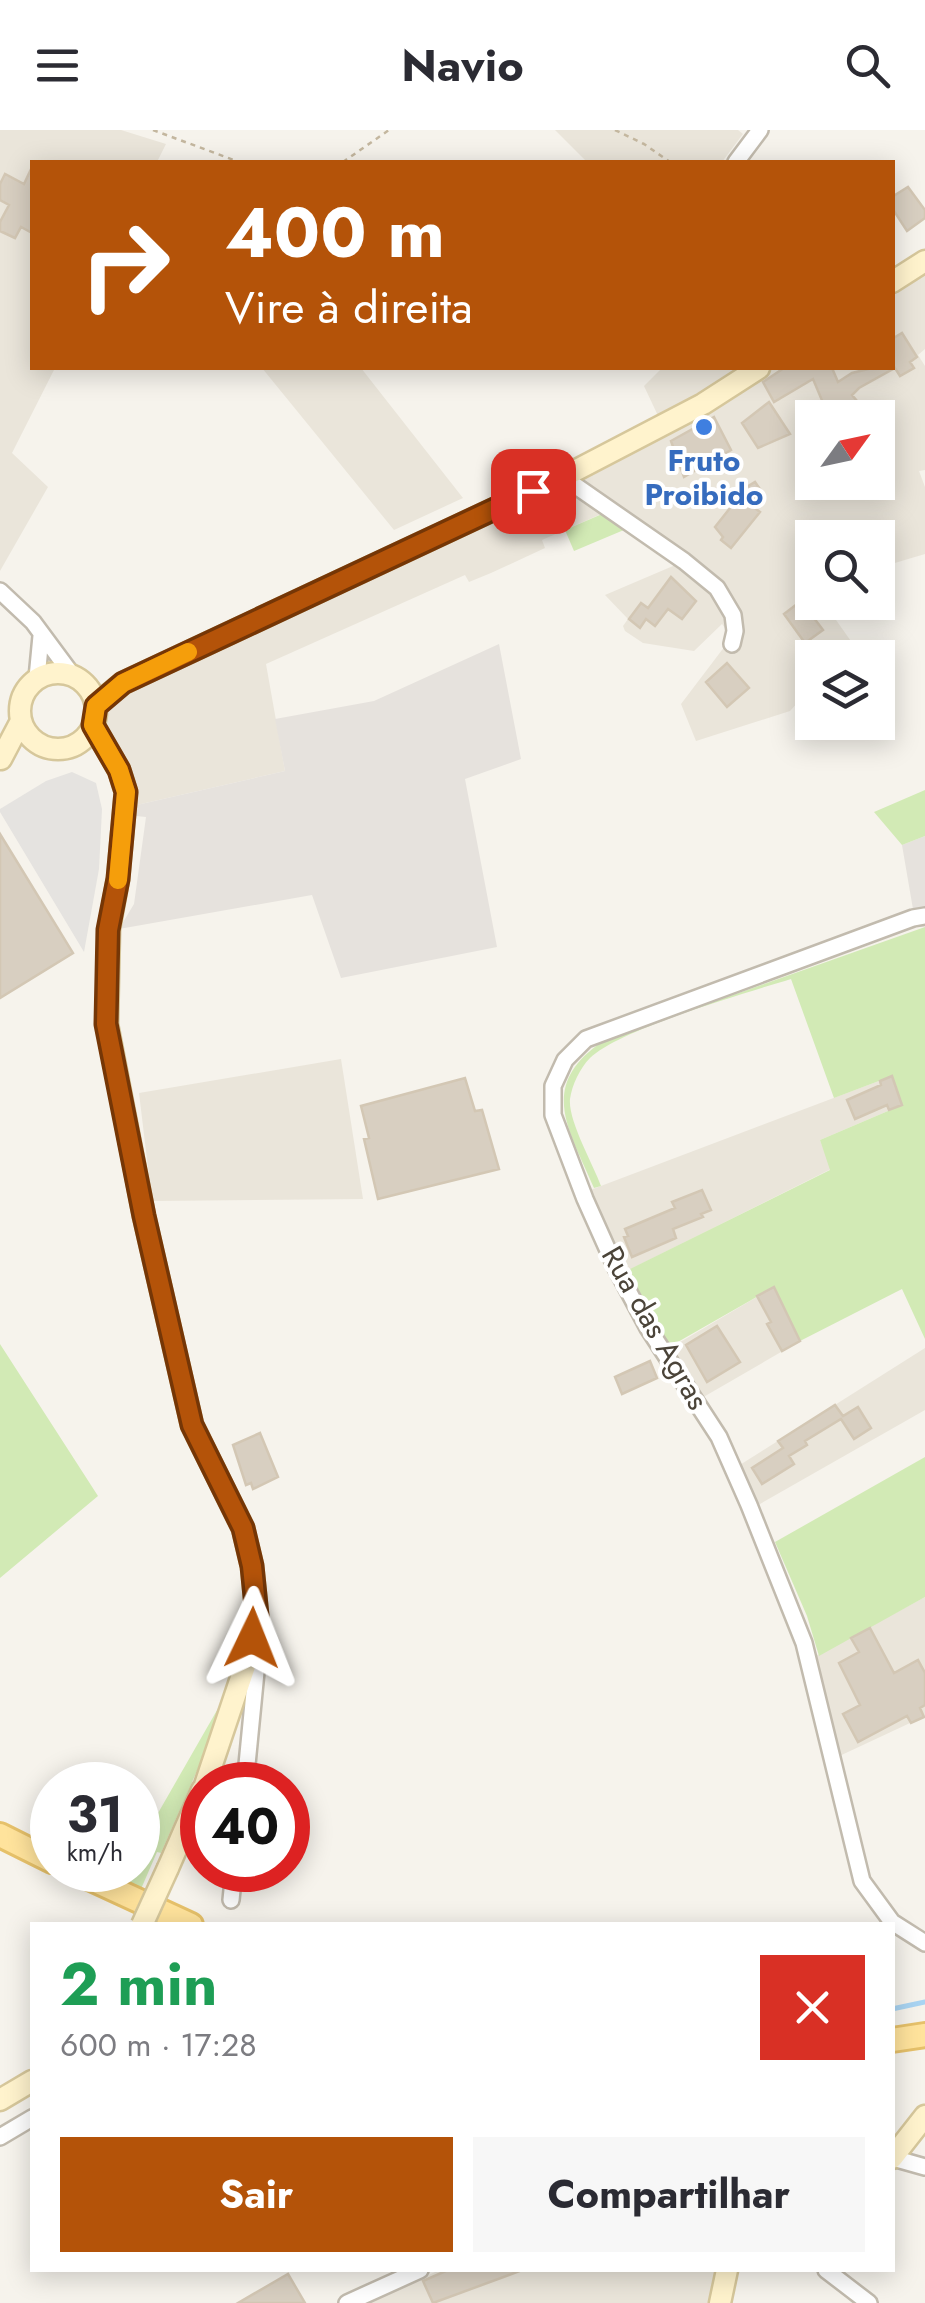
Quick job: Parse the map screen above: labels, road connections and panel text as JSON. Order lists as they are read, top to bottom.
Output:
{
  "streets": {
    "street": ["Rua das Agras"]
  },
  "places": ["Fruto Proibido"],
  "north": "top right",
  "page": {
    "header": "Navio",
    "turn": ["400 m", "Vire à direita"],
    "speed": "31 km/h",
    "limit": "40",
    "heading": ["2 min", "600 m · 17:28"],
    "buttons": ["Sair", "Compartilhar"]
  }
}
